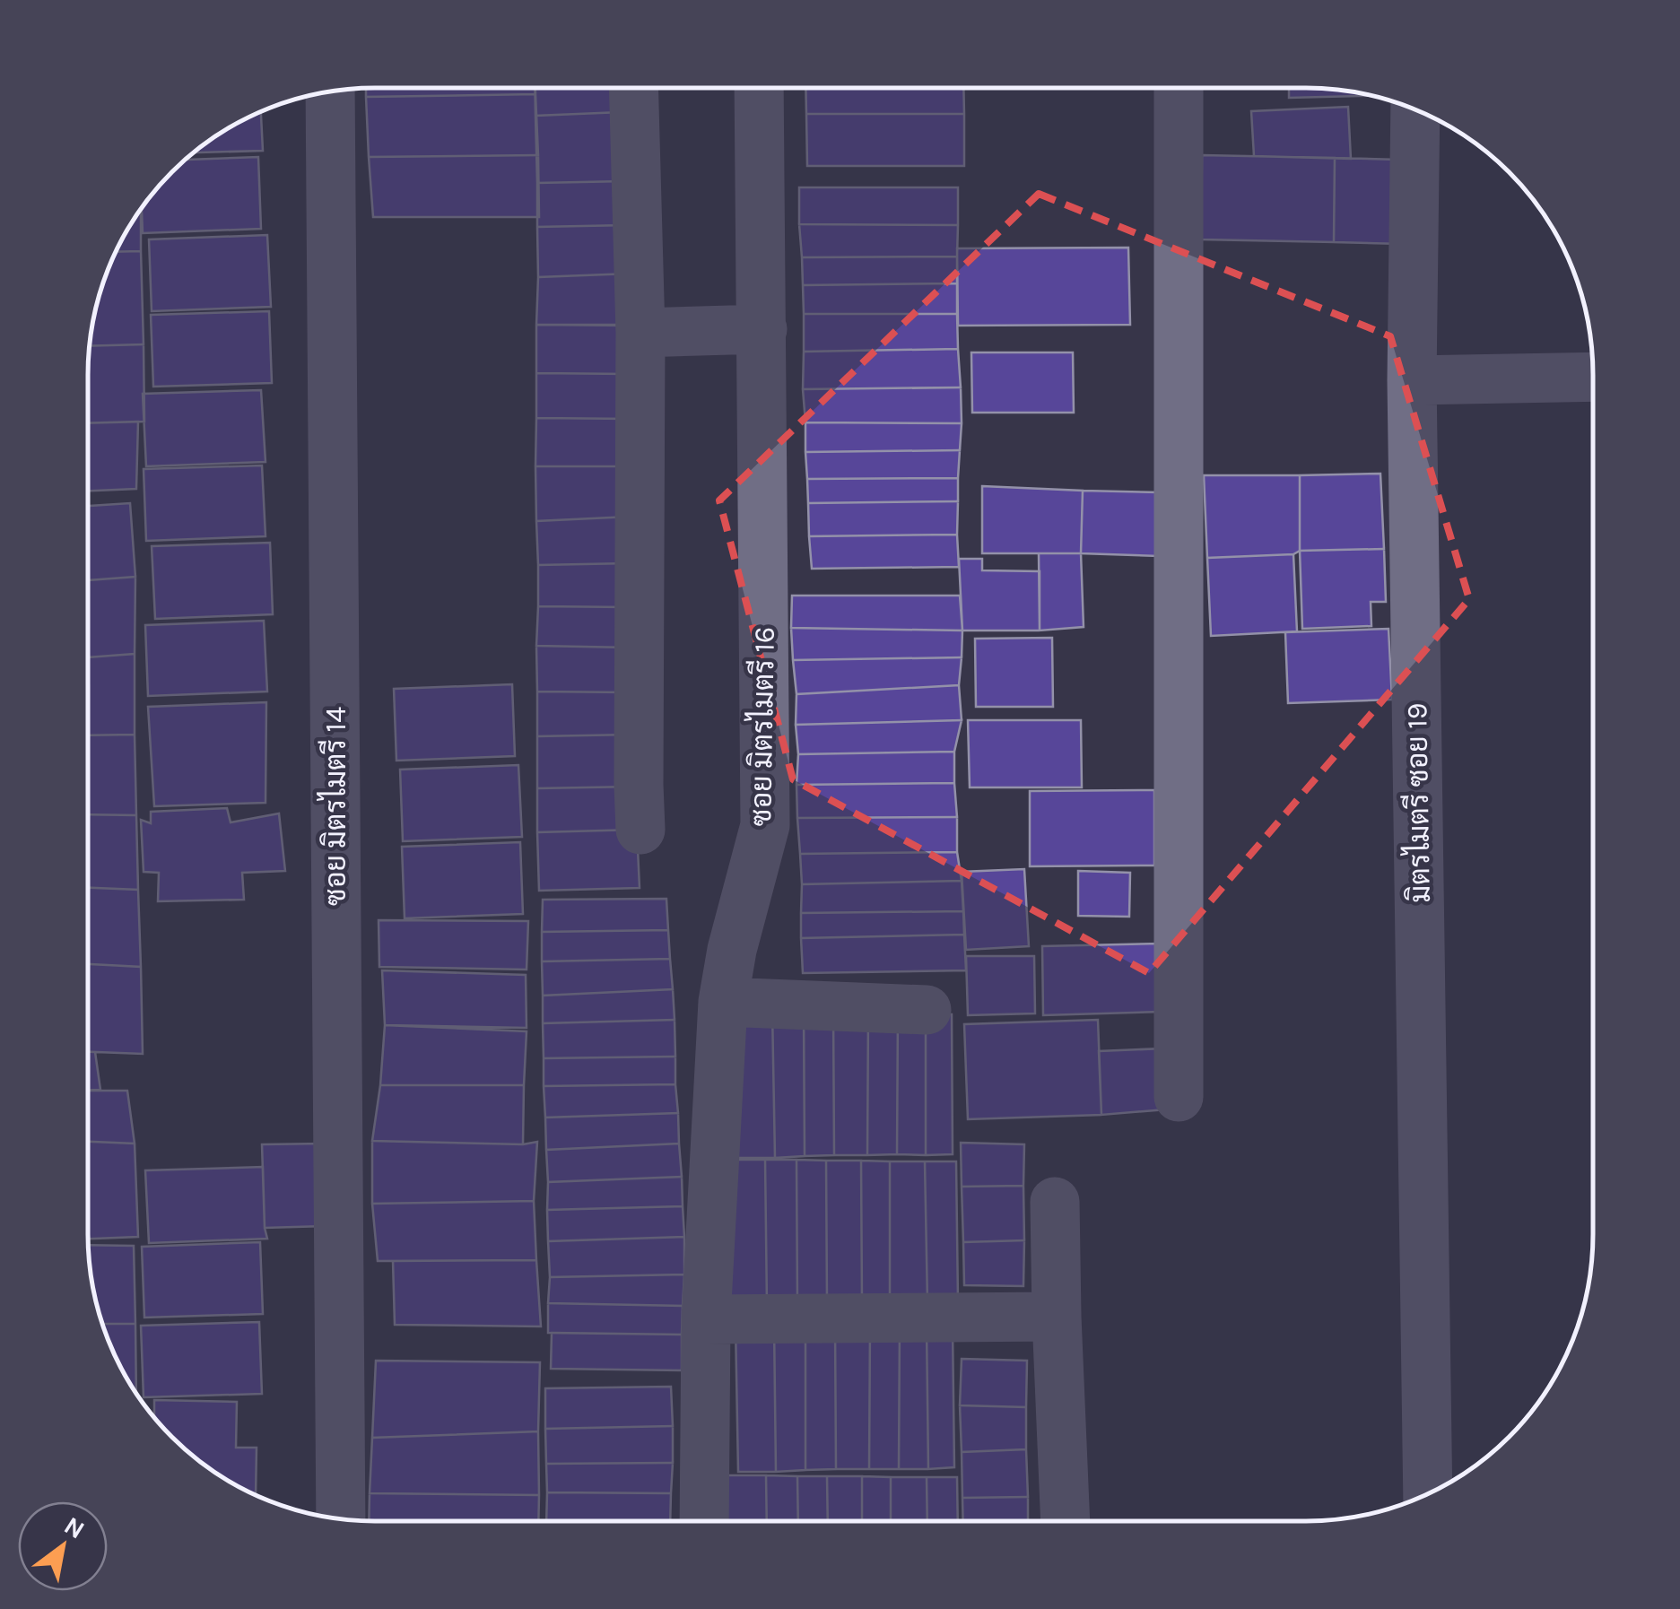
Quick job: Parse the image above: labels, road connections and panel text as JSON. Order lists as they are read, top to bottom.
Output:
{
  "streets": {
    "street": ["ซอย มิตรไมตรี 16", "มิตรไมตรี ซอย 19", "ซอย มิตรไมตรี 14"]
  },
  "north": "top right"
}
